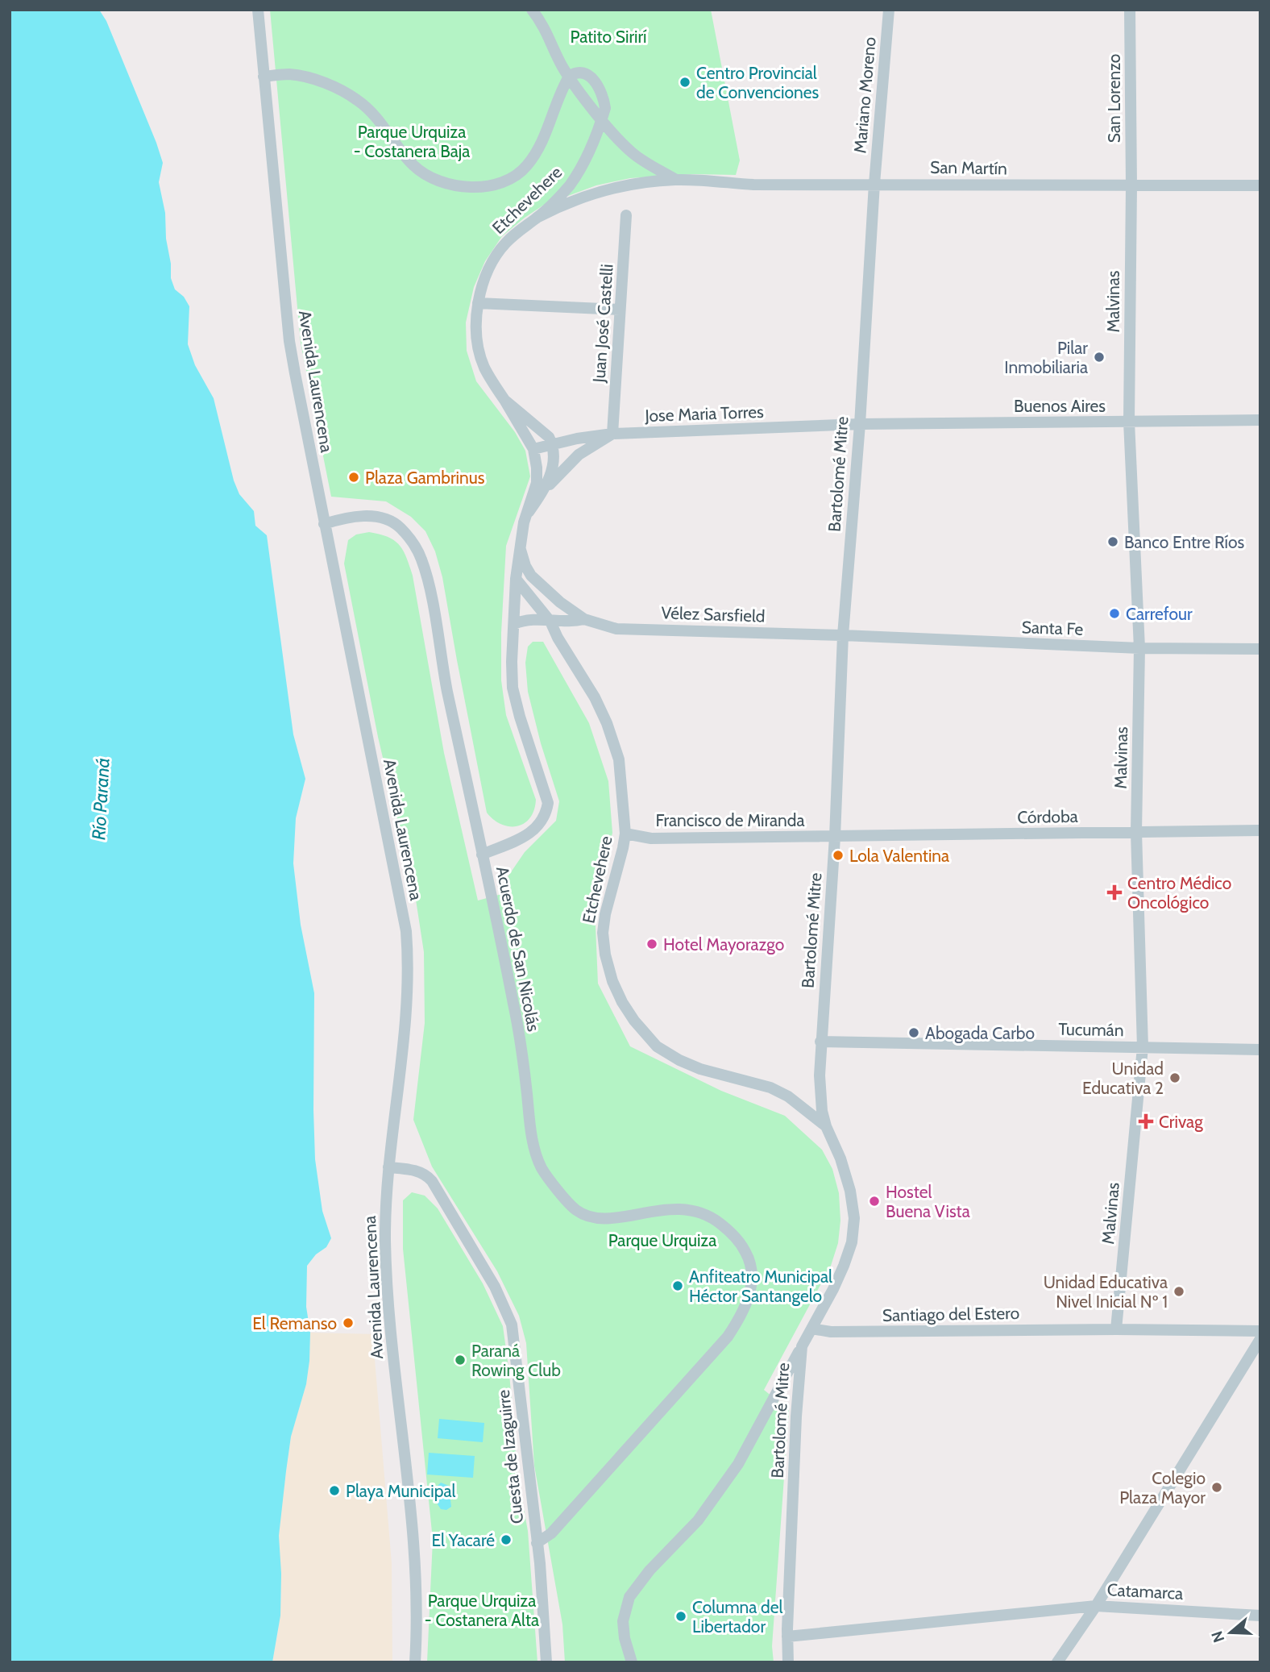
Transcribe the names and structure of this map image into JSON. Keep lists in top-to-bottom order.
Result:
{
  "streets": {
    "street": [
      "Mariano Moreno",
      "San Lorenzo",
      "San Martín",
      "Etchevehere",
      "Malvinas",
      "Juan José Castelli",
      "Avenida Laurencena",
      "Buenos Aires",
      "Jose Maria Torres",
      "Bartolomé Mitre",
      "Vélez Sarsfield",
      "Santa Fe",
      "Córdoba",
      "Francisco de Miranda",
      "Acuerdo de San Nicolás",
      "Tucumán",
      "Santiago del Estero",
      "Cuesta de Izaguirre",
      "Catamarca"
    ]
  },
  "crossings": [
    ["Mariano Moreno", "San Martín"],
    ["Mariano Moreno", "Bartolomé Mitre"],
    ["San Lorenzo", "San Martín"],
    ["San Lorenzo", "Malvinas"],
    ["San Martín", "Etchevehere"],
    ["San Martín", "Malvinas"],
    ["San Martín", "Bartolomé Mitre"],
    ["Etchevehere", "Jose Maria Torres"],
    ["Etchevehere", "Bartolomé Mitre"],
    ["Etchevehere", "Vélez Sarsfield"],
    ["Etchevehere", "Francisco de Miranda"],
    ["Malvinas", "Buenos Aires"],
    ["Malvinas", "Santa Fe"],
    ["Malvinas", "Córdoba"],
    ["Malvinas", "Tucumán"],
    ["Malvinas", "Santiago del Estero"],
    ["Juan José Castelli", "Jose Maria Torres"],
    ["Avenida Laurencena", "Acuerdo de San Nicolás"],
    ["Avenida Laurencena", "Cuesta de Izaguirre"],
    ["Buenos Aires", "Jose Maria Torres"],
    ["Buenos Aires", "Bartolomé Mitre"],
    ["Jose Maria Torres", "Bartolomé Mitre"],
    ["Bartolomé Mitre", "Vélez Sarsfield"],
    ["Bartolomé Mitre", "Santa Fe"],
    ["Bartolomé Mitre", "Córdoba"],
    ["Bartolomé Mitre", "Francisco de Miranda"],
    ["Bartolomé Mitre", "Tucumán"],
    ["Bartolomé Mitre", "Santiago del Estero"],
    ["Bartolomé Mitre", "Catamarca"],
    ["Vélez Sarsfield", "Santa Fe"],
    ["Córdoba", "Francisco de Miranda"],
    ["Acuerdo de San Nicolás", "Cuesta de Izaguirre"]
  ],
  "water": ["Río Paraná"],
  "parks": [
    "Patito Sirirí",
    "Parque Urquiza - Costanera Baja",
    "Parque Urquiza",
    "Parque Urquiza - Costanera Alta"
  ],
  "places": {
    "other": [
      "Centro Provincial de Convenciones",
      "Pilar Inmobiliaria",
      "Plaza Gambrinus",
      "Banco Entre Ríos",
      "Carrefour",
      "Lola Valentina",
      "Hotel Mayorazgo",
      "Abogada Carbo",
      "Unidad Educativa 2",
      "Hostel Buena Vista",
      "Anfiteatro Municipal Héctor Santangelo",
      "Unidad Educativa Nivel Inicial Nº 1",
      "El Remanso",
      "Paraná Rowing Club",
      "Colegio Plaza Mayor",
      "Playa Municipal",
      "El Yacaré",
      "Columna del Libertador"
    ],
    "health": ["Centro Médico Oncológico", "Crivag"]
  },
  "north": "left"
}
